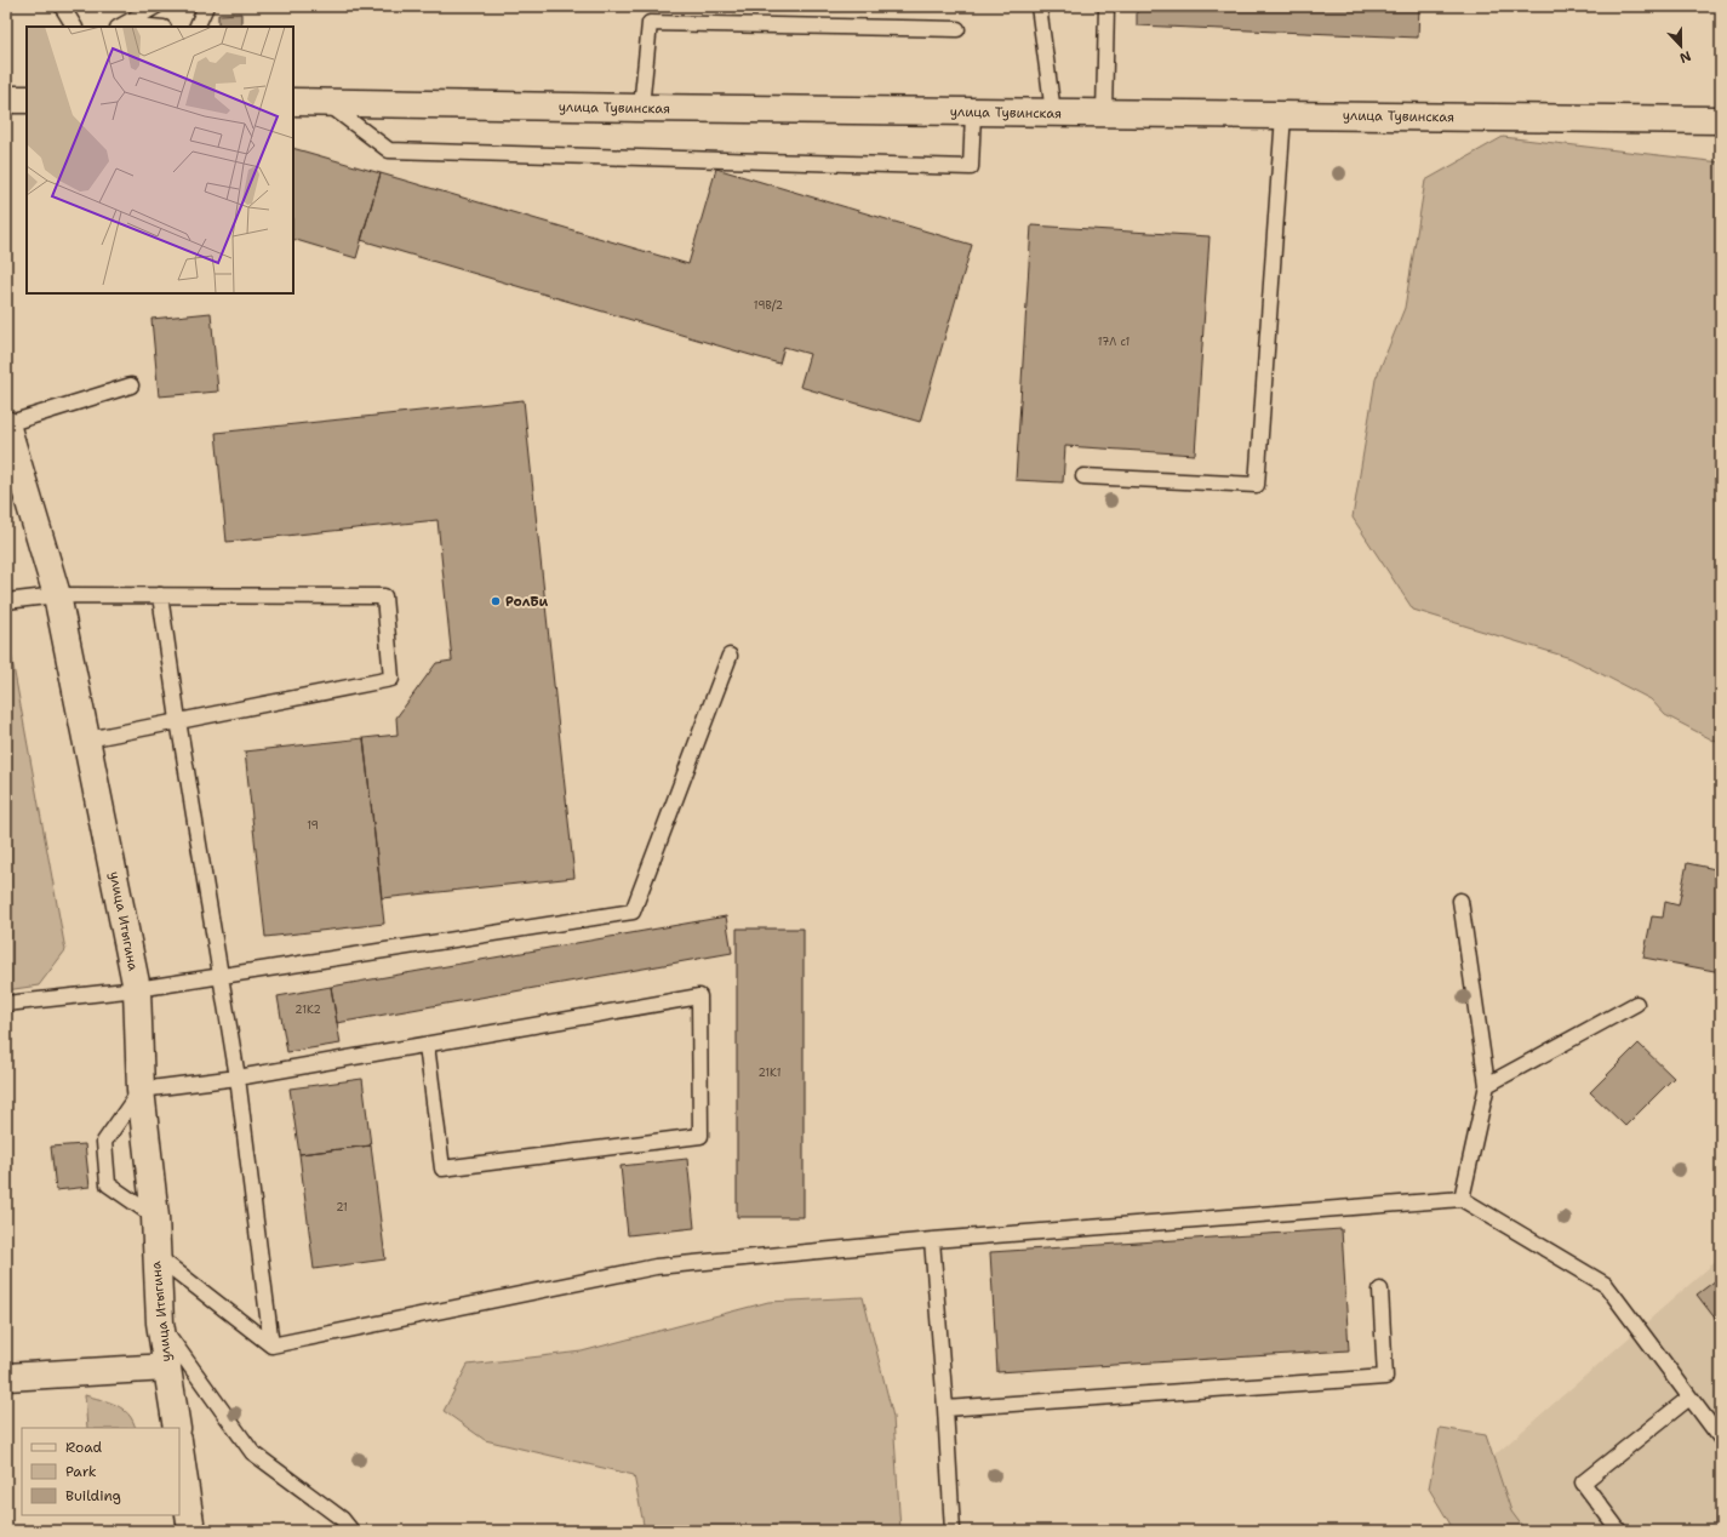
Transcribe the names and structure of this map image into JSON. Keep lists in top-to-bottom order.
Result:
{
  "streets": {
    "street": ["улица Тувинская", "улица Итыгина"]
  },
  "places": ["РолБи"],
  "house_numbers": [
    "19В/2",
    "17Л с1",
    "19",
    "21К2",
    "21К1",
    "21"
  ],
  "legend": ["Road", "Park", "Building"],
  "north": "bottom"
}
